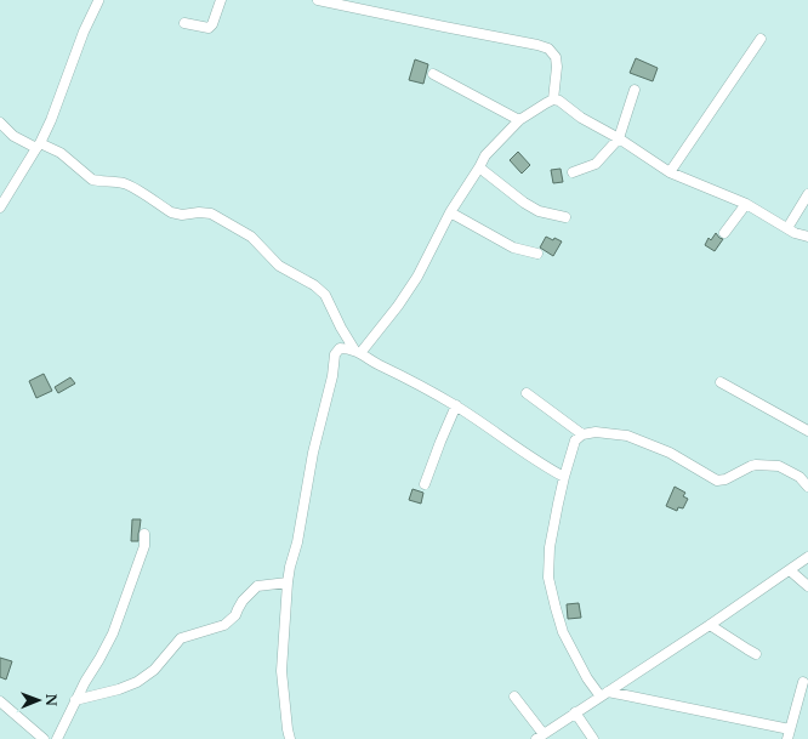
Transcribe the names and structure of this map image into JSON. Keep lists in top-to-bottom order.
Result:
{
  "north": "right"
}
